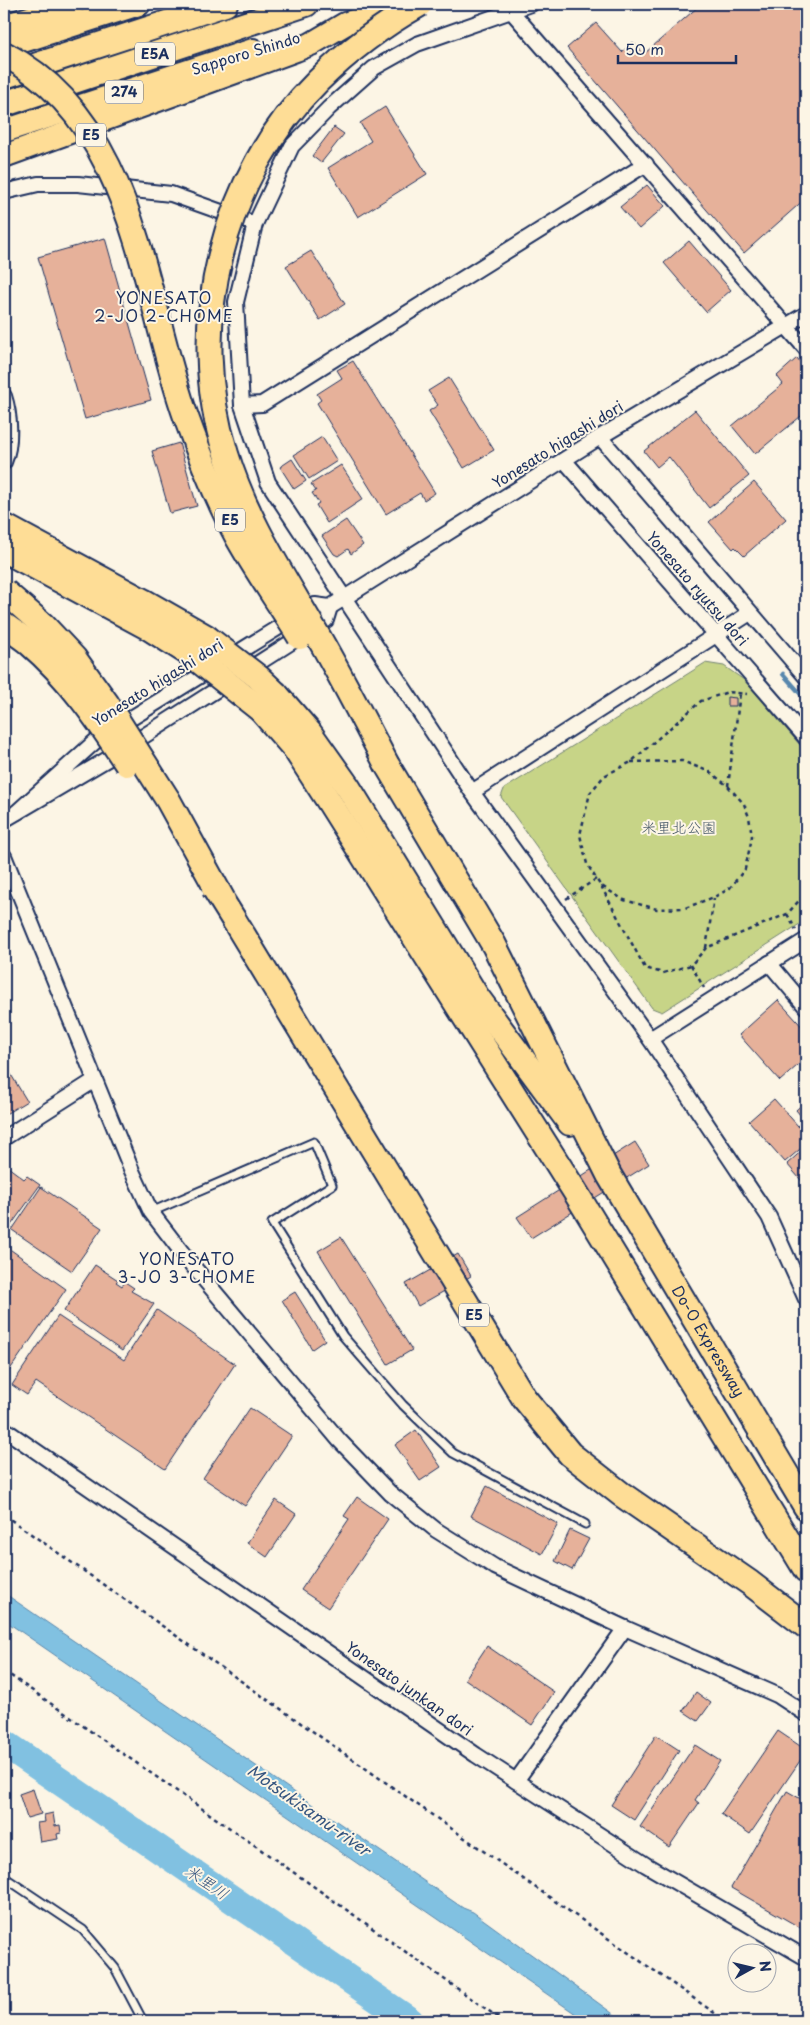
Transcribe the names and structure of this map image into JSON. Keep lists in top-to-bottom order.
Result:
{
  "streets": {
    "highway": [
      "E5A",
      "Sapporo Shindo",
      "274",
      "E5",
      "Do-O Expressway"
    ],
    "street": ["Yonesato higashi dori", "Yonesato ryutsu dori", "Yonesato junkan dori"]
  },
  "crossings": [
    ["E5", "Do-O Expressway"],
    ["Yonesato higashi dori", "Yonesato ryutsu dori"]
  ],
  "districts": ["YONESATO 2-JO 2-CHOME", "YONESATO 3-JO 3-CHOME"],
  "water": ["Motsukisamu-river", "米里川"],
  "parks": ["米里北公園"],
  "scale_bar": "50 m",
  "north": "right"
}
